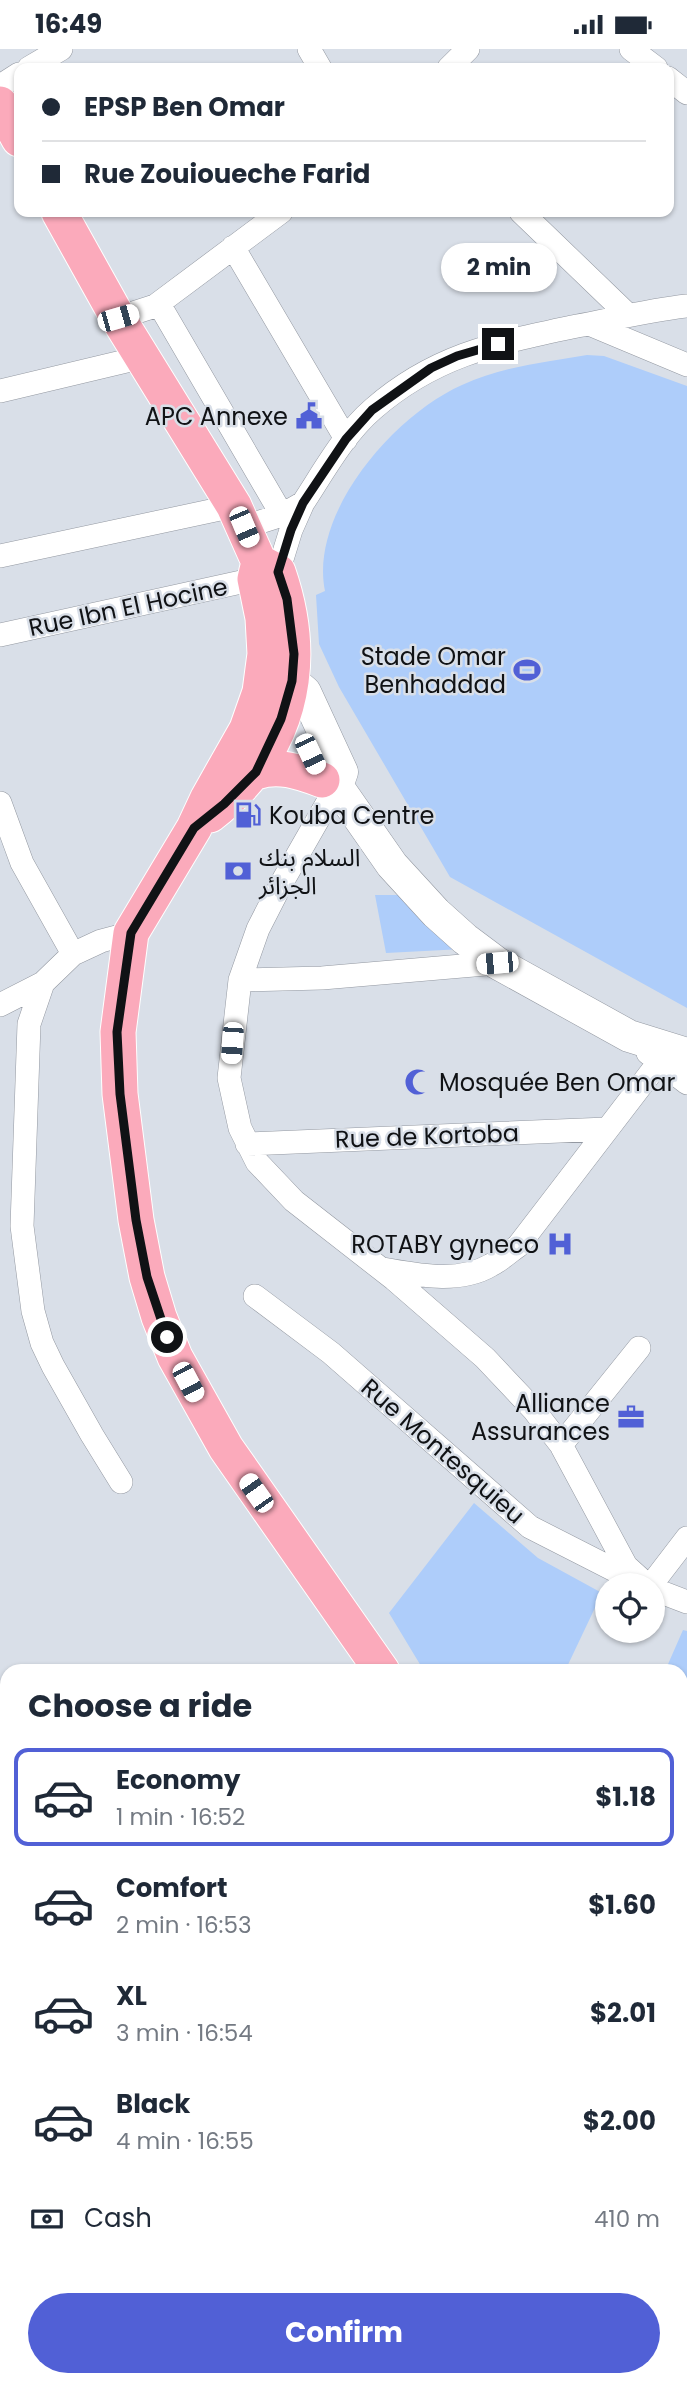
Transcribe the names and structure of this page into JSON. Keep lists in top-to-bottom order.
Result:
{
  "streets": {
    "street": ["Rue Ibn El Hocine", "Rue de Kortoba", "Rue Montesquieu"]
  },
  "places": {
    "public building": ["APC Annexe"],
    "sports": ["Stade Omar Benhaddad"],
    "fuel station": ["Kouba Centre"],
    "bank": ["السلام بنك الجزائر"],
    "mosque": ["Mosquée Ben Omar"],
    "hospital": ["ROTABY gyneco"],
    "office": ["Alliance Assurances"]
  },
  "page": {
    "status": "16:49",
    "banner": ["EPSP Ben Omar", "Rue Zouioueche Farid"],
    "bubble": "2 min",
    "heading": "Choose a ride",
    "list": [
      {
        "name": "Economy",
        "note": "1 min · 16:52",
        "value": "$1.18"
      },
      {
        "name": "Comfort",
        "note": "2 min · 16:53",
        "value": "$1.60"
      },
      {
        "name": "XL",
        "note": "3 min · 16:54",
        "value": "$2.01"
      },
      {
        "name": "Black",
        "note": "4 min · 16:55",
        "value": "$2.00"
      }
    ],
    "pay": ["Cash", "410 m"],
    "buttons": "Confirm"
  }
}
